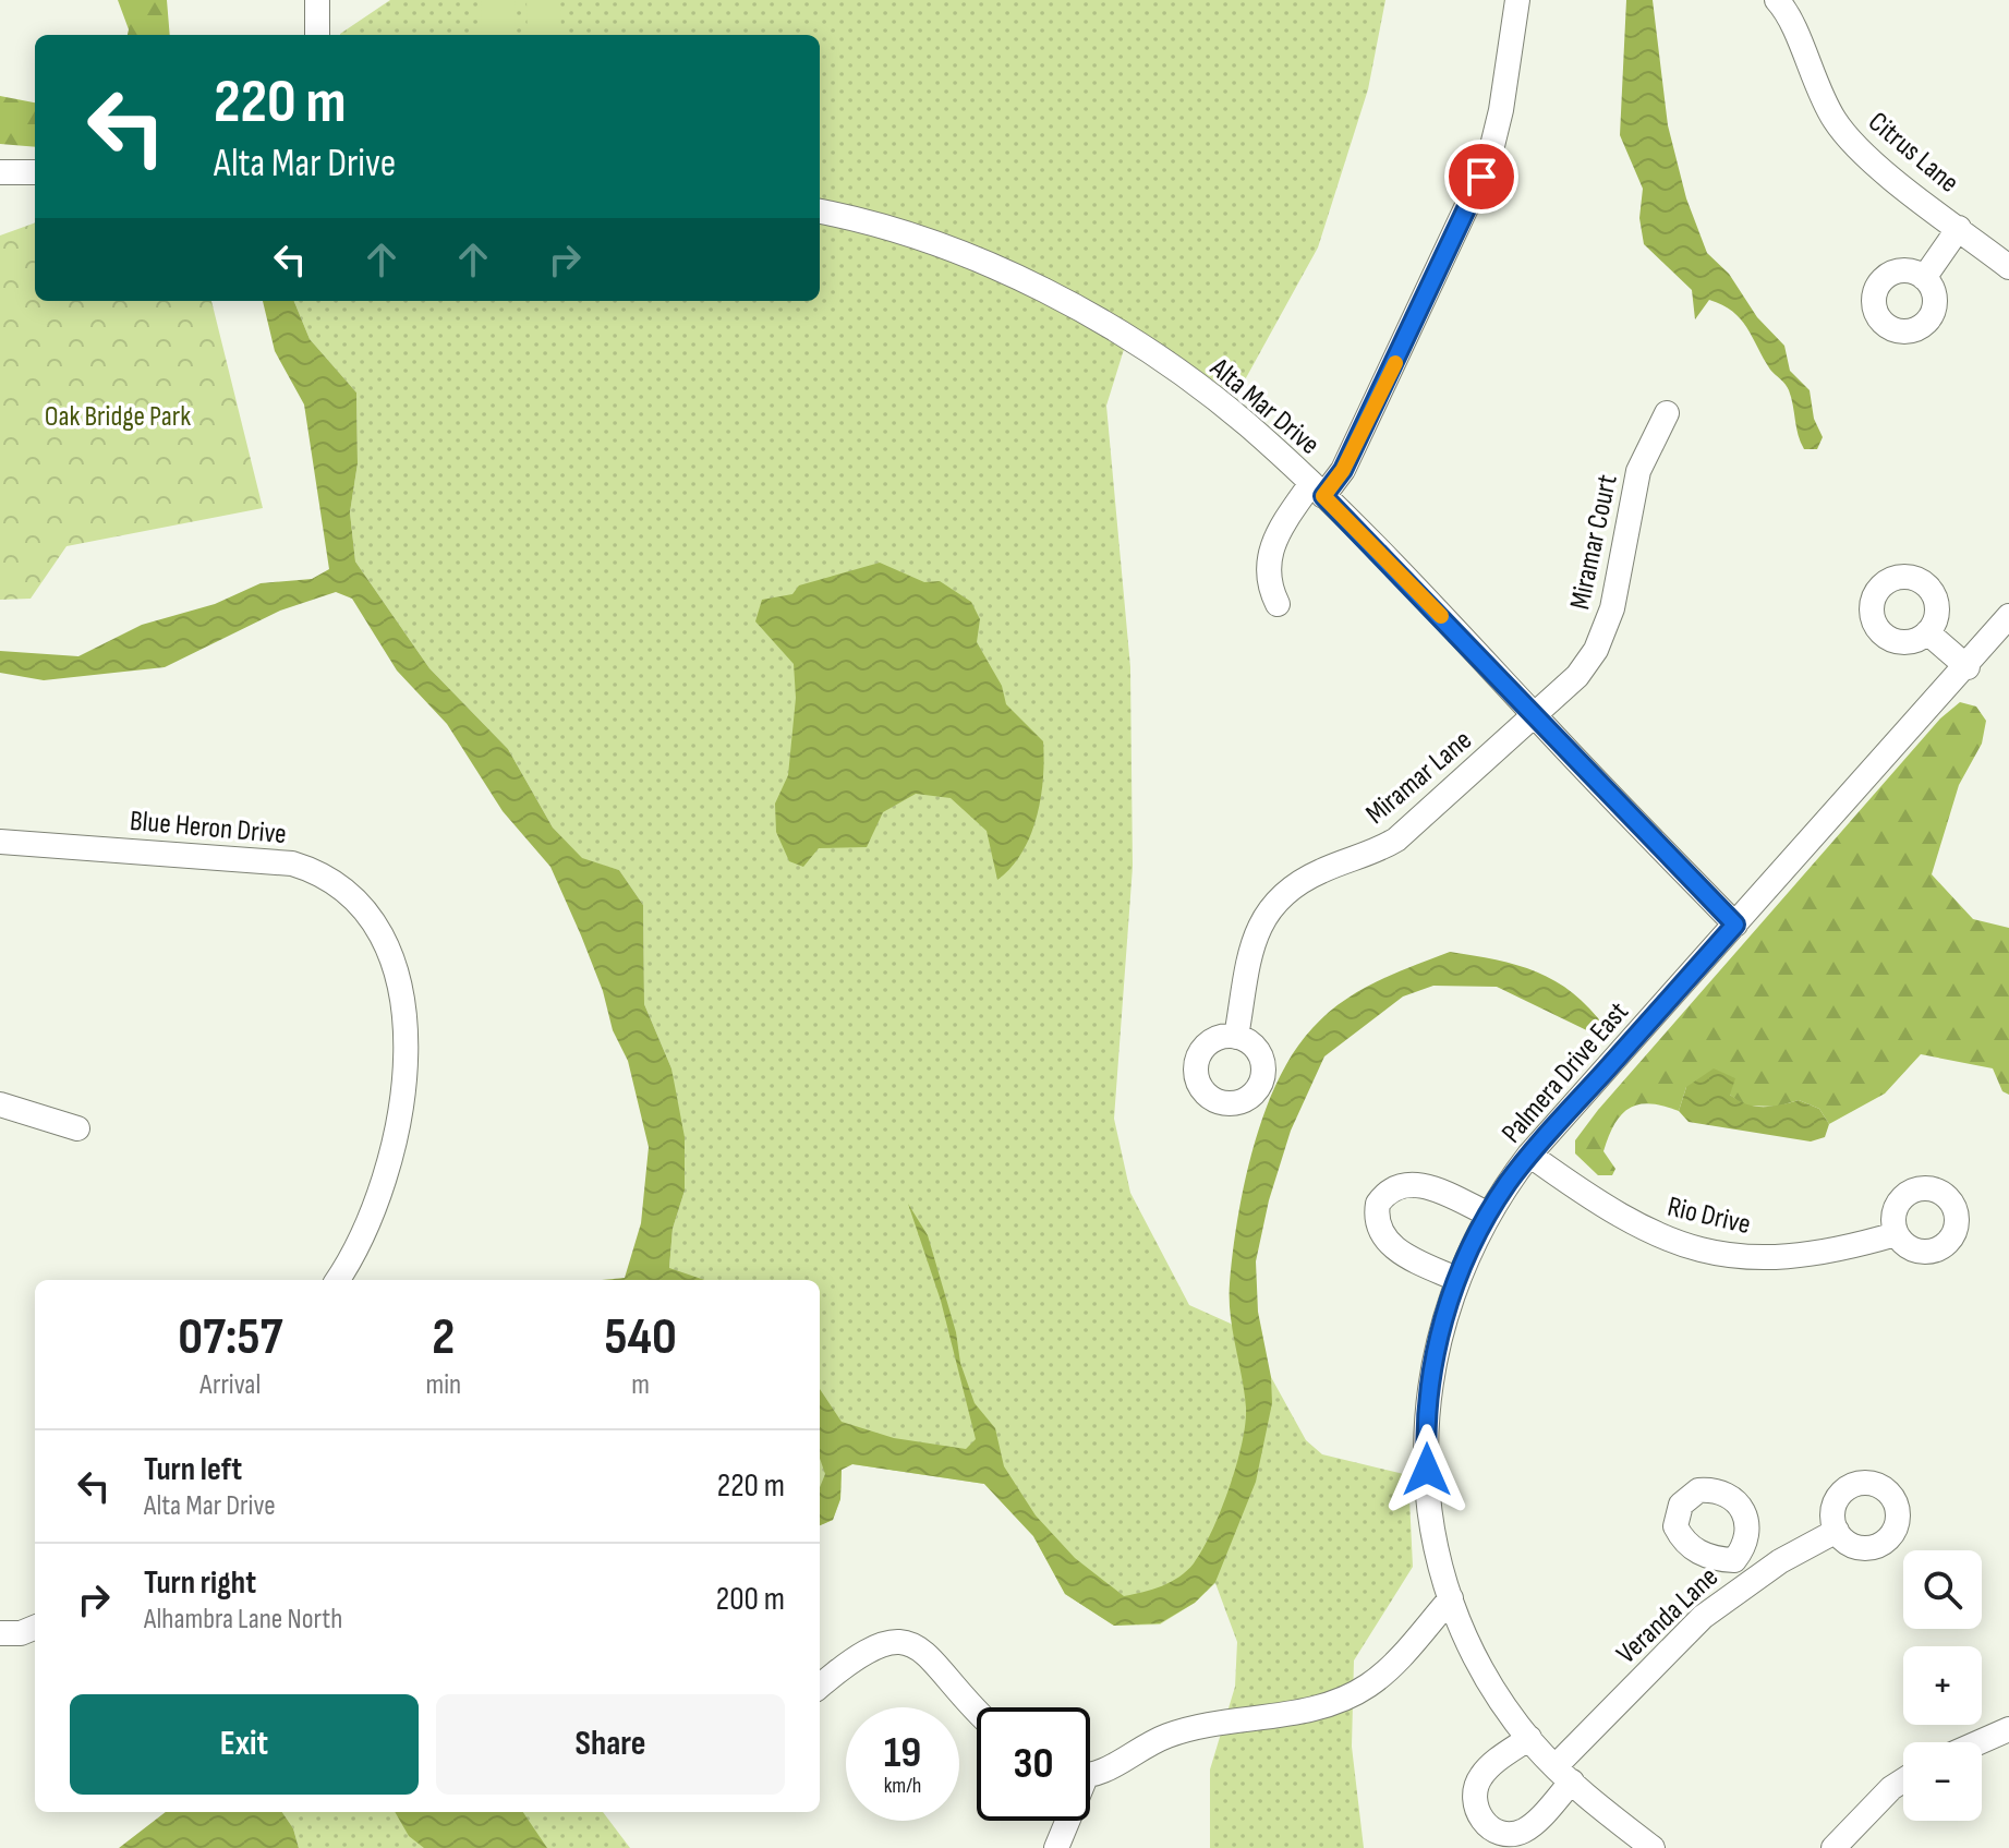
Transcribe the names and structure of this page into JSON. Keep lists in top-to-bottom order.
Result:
{
  "streets": {
    "street": [
      "Citrus Lane",
      "Alta Mar Drive",
      "Miramar Court",
      "Miramar Lane",
      "Blue Heron Drive",
      "Palmera Drive East",
      "Rio Drive",
      "Veranda Lane"
    ]
  },
  "crossings": [
    ["Alta Mar Drive", "Miramar Court"],
    ["Alta Mar Drive", "Miramar Lane"],
    ["Alta Mar Drive", "Palmera Drive East"],
    ["Miramar Court", "Miramar Lane"],
    ["Palmera Drive East", "Rio Drive"],
    ["Palmera Drive East", "Veranda Lane"]
  ],
  "parks": ["Oak Bridge Park"],
  "page": {
    "turn": ["220 m", "Alta Mar Drive"],
    "eta": [
      "07:57",
      "Arrival",
      "2",
      "min",
      "540",
      "m"
    ],
    "list": [
      {
        "name": "Turn left",
        "note": "Alta Mar Drive",
        "value": "220 m"
      },
      {
        "name": "Turn right",
        "note": "Alhambra Lane North",
        "value": "200 m"
      }
    ],
    "map_buttons": ["+", "−"],
    "buttons": ["Exit", "Share"],
    "speed": "19 km/h",
    "limit": "30"
  }
}
